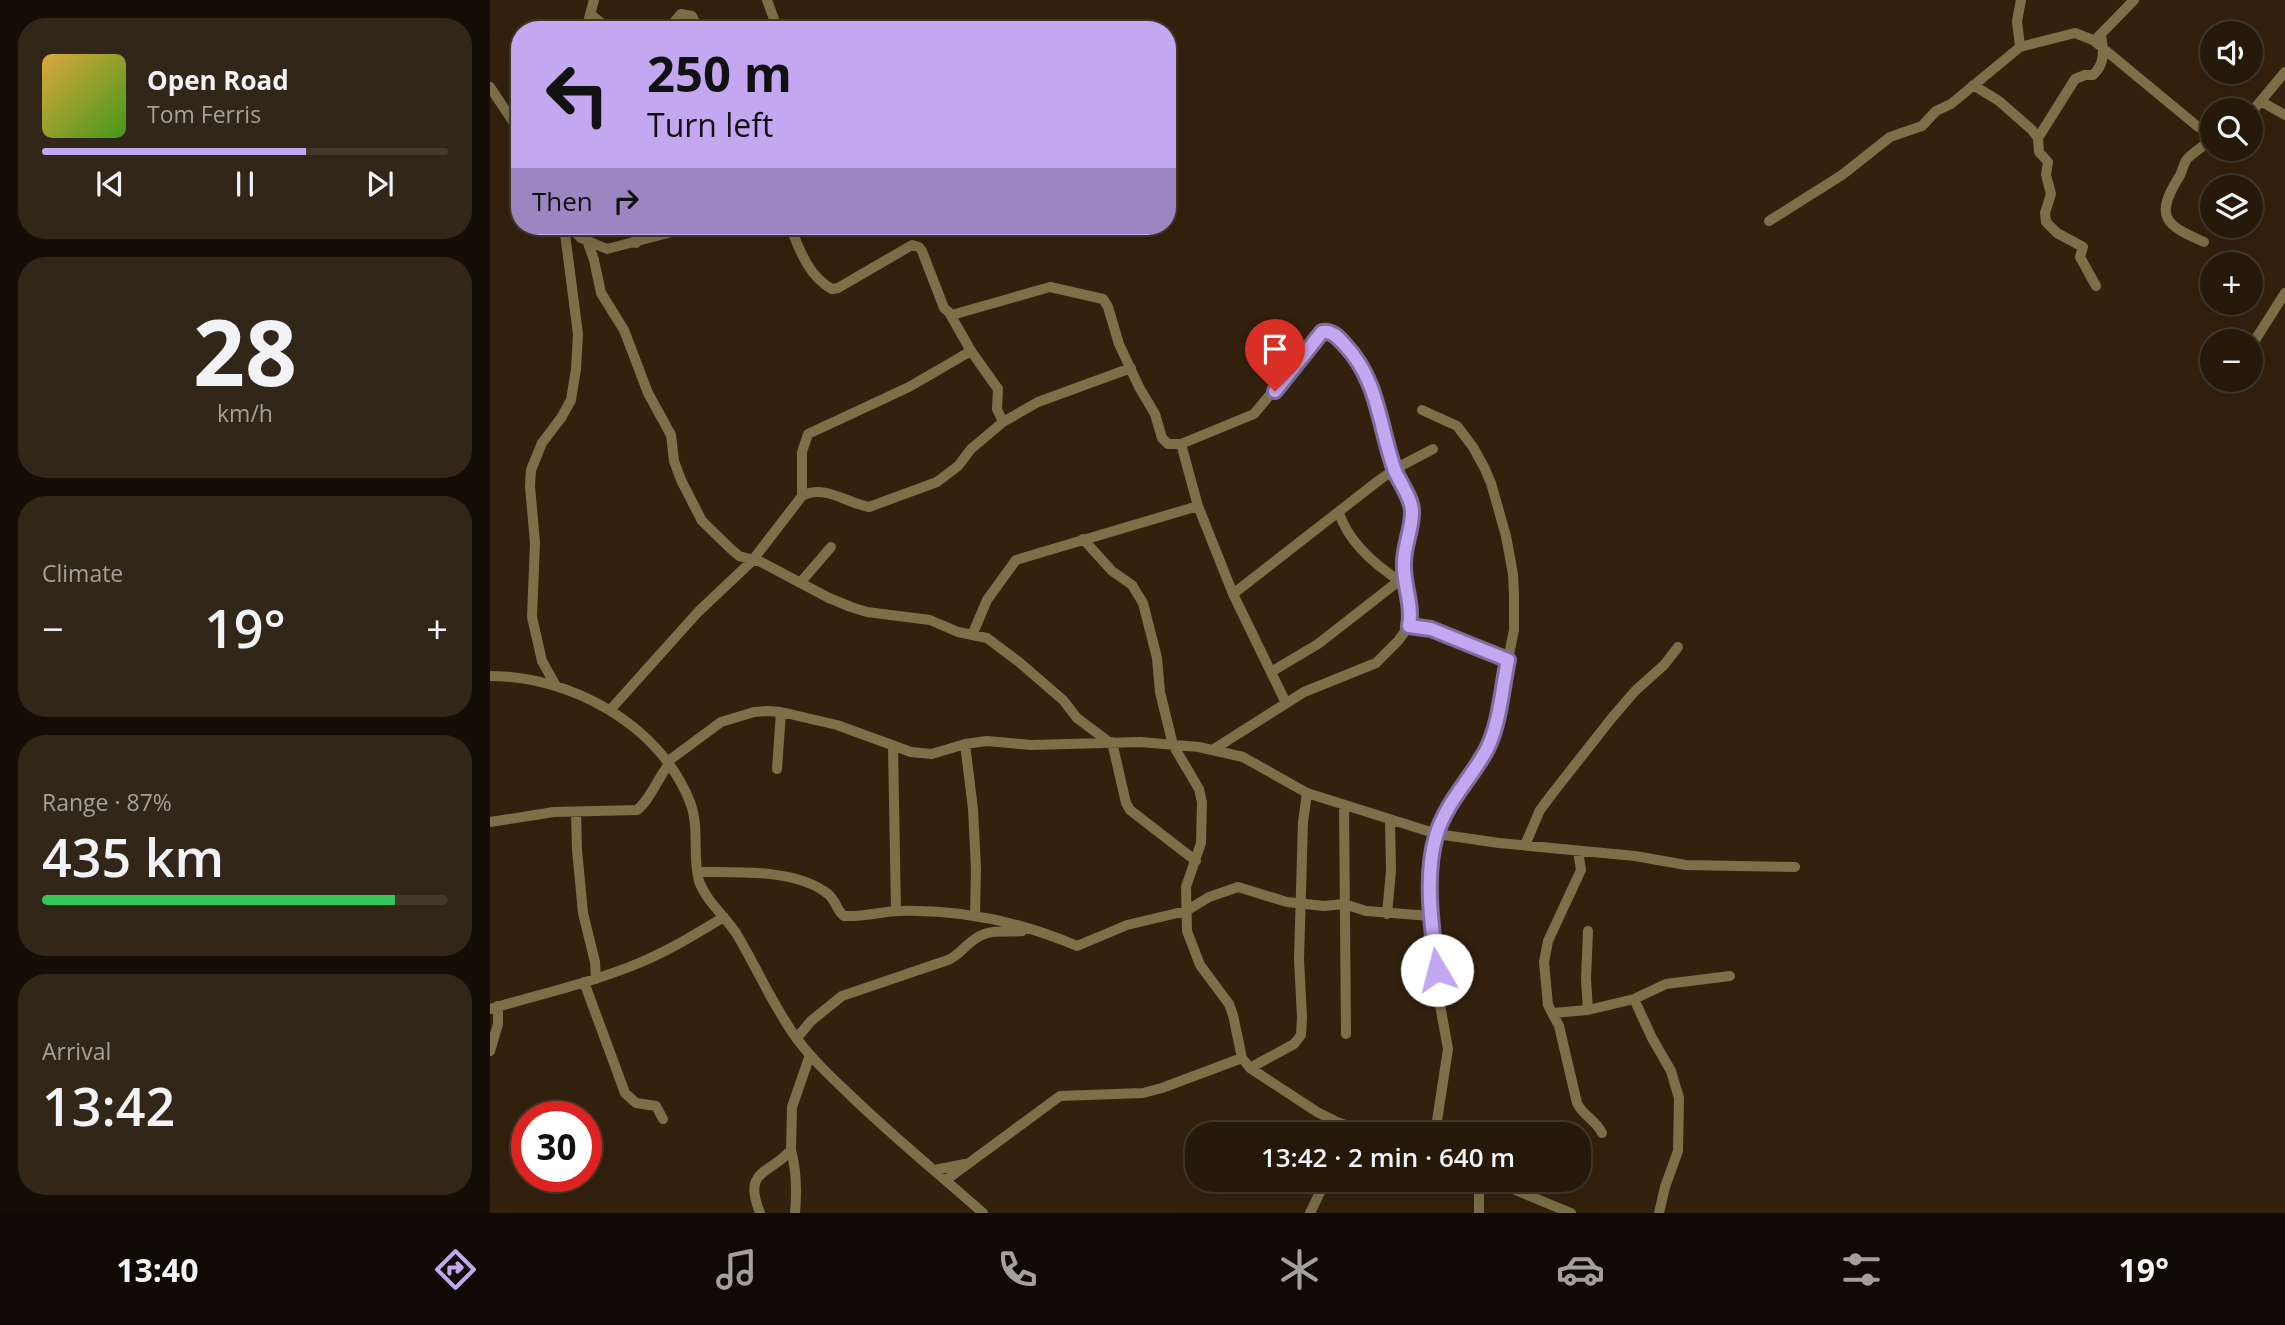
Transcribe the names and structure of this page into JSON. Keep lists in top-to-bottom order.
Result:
{
  "page": {
    "map_buttons": ["+", "−"],
    "turn": ["250 m", "Turn left"],
    "song": ["Open Road", "Tom Ferris"],
    "then": "Then",
    "tile": [
      ["28", "km/h"],
      "Climate",
      ["Range · 87%", "435 km"],
      ["Arrival", "13:42"]
    ],
    "heat": ["−", "19°", "+"],
    "limit": "30",
    "trip": "13:42 · 2 min · 640 m",
    "tabs": ["13:40", "19°"]
  }
}
